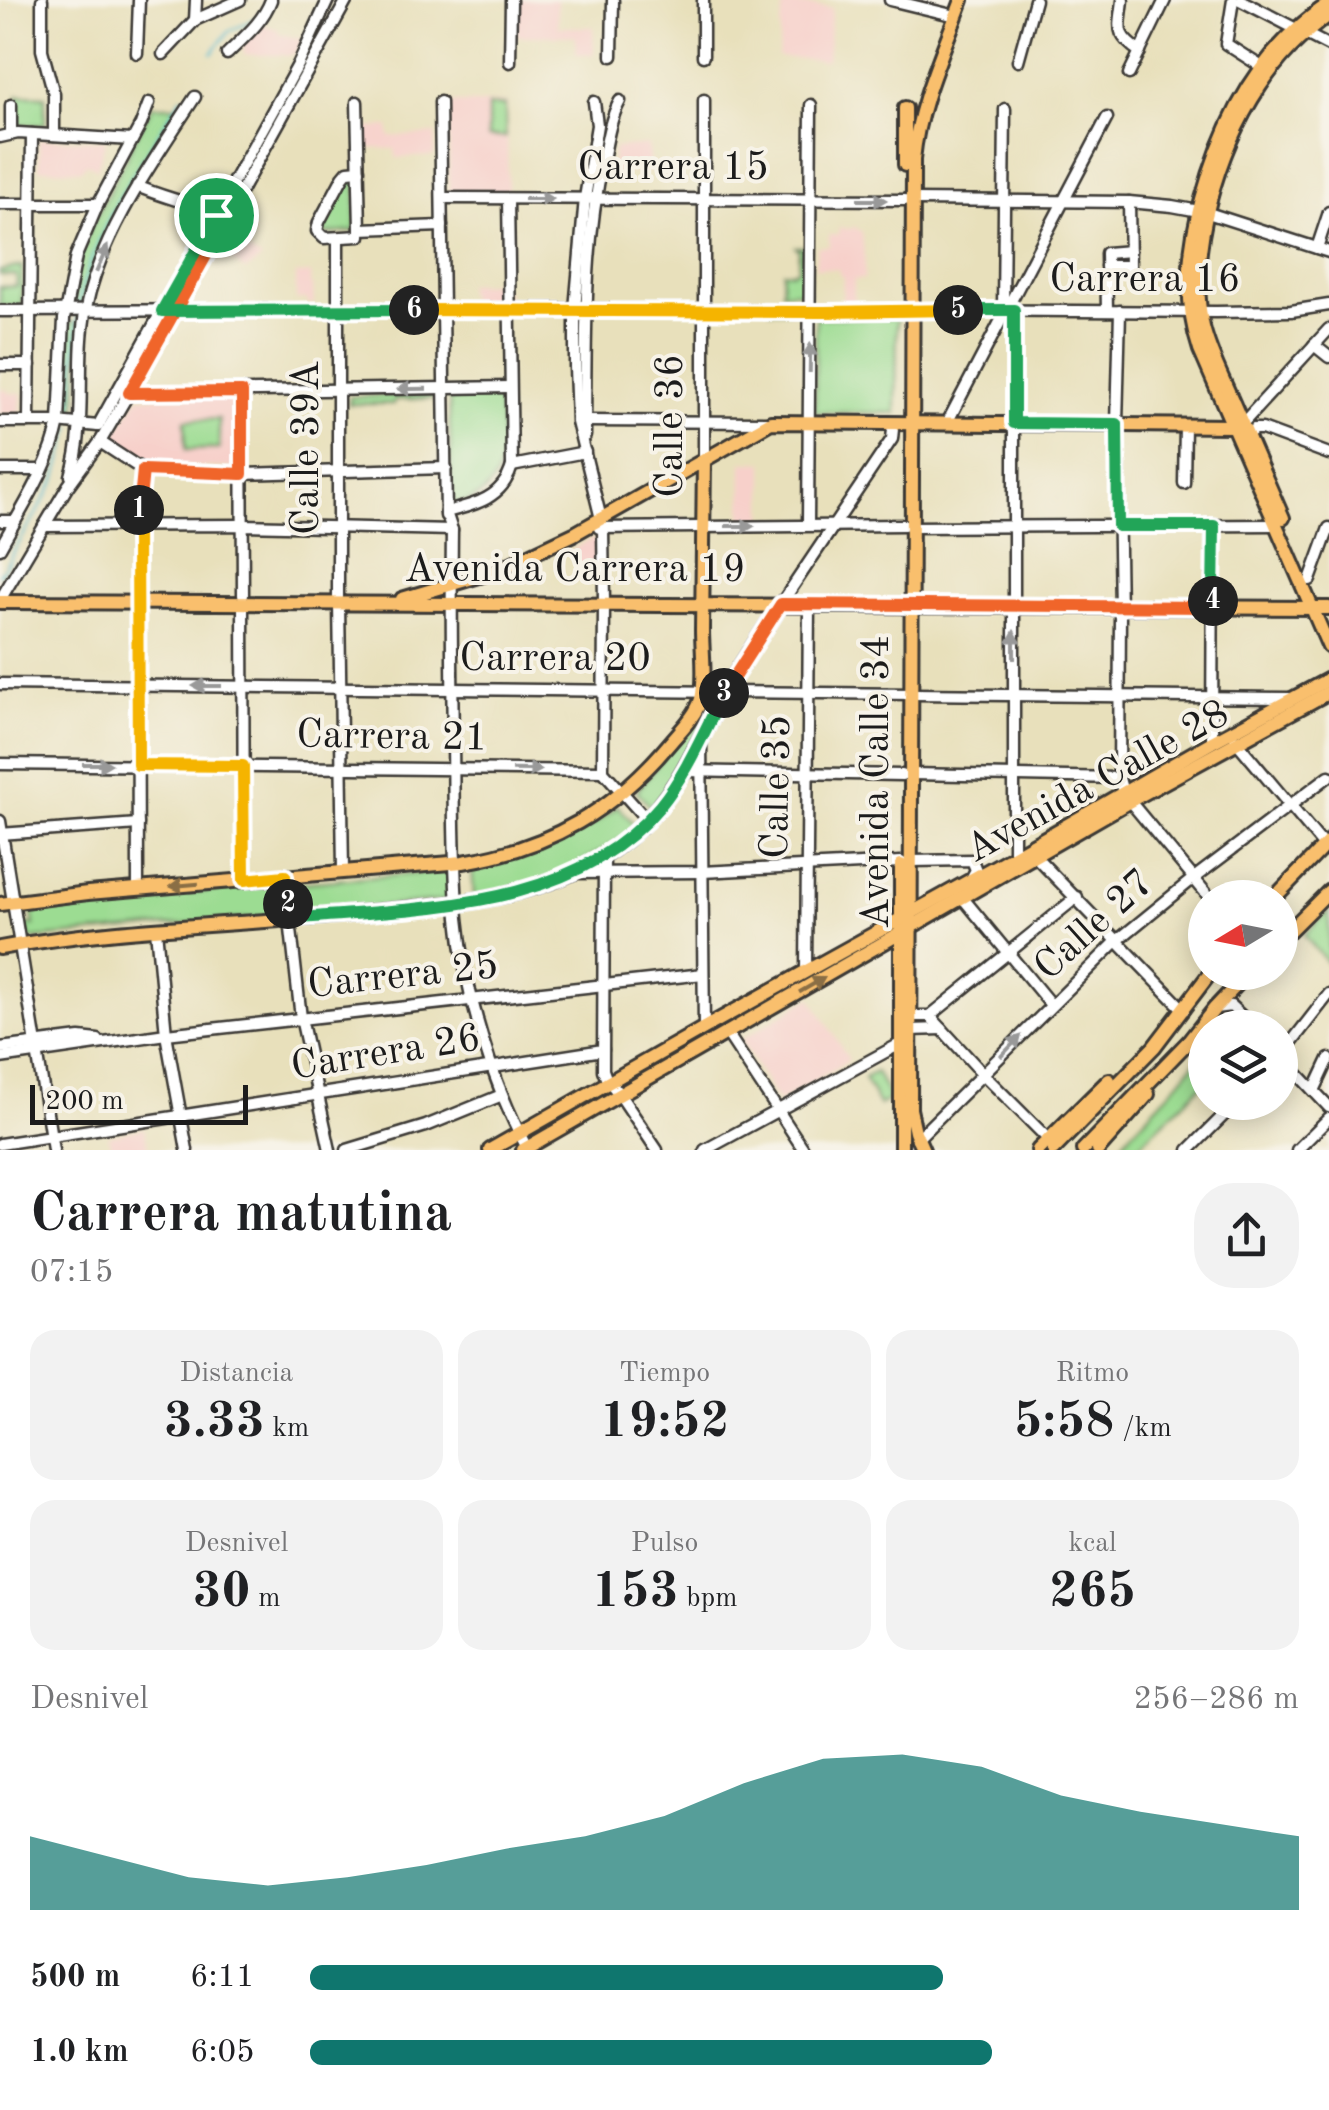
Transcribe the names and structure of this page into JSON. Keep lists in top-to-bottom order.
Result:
{
  "streets": {
    "main road": [
      "Calle 36",
      "Avenida Carrera 19",
      "Avenida Calle 34",
      "Avenida Calle 28"
    ],
    "street": [
      "Carrera 15",
      "Carrera 16",
      "Calle 39A",
      "Carrera 20",
      "Carrera 21",
      "Calle 35",
      "Calle 27",
      "Carrera 25",
      "Carrera 26"
    ]
  },
  "crossings": [
    ["Carrera 15", "Calle 36"],
    ["Carrera 15", "Avenida Calle 34"],
    ["Carrera 16", "Calle 36"],
    ["Carrera 16", "Calle 39A"],
    ["Carrera 16", "Avenida Calle 34"],
    ["Calle 36", "Avenida Carrera 19"],
    ["Calle 36", "Carrera 20"],
    ["Calle 39A", "Avenida Carrera 19"],
    ["Calle 39A", "Carrera 20"],
    ["Calle 39A", "Carrera 21"],
    ["Avenida Carrera 19", "Avenida Calle 34"],
    ["Avenida Carrera 19", "Calle 35"],
    ["Carrera 20", "Avenida Calle 34"],
    ["Carrera 20", "Avenida Calle 28"],
    ["Carrera 20", "Calle 35"],
    ["Avenida Calle 34", "Avenida Calle 28"],
    ["Avenida Calle 34", "Calle 27"]
  ],
  "scale_bar": "200 m",
  "north": "left",
  "page": {
    "pins": [
      "5",
      "6",
      "1",
      "4",
      "3",
      "2"
    ],
    "scale": "200 m",
    "heading": ["Carrera matutina", "07:15"],
    "stats": [
      ["Distancia", "3.33 km"],
      ["Tiempo", "19:52"],
      ["Ritmo", "5:58 /km"],
      ["Desnivel", "30 m"],
      ["Pulso", "153 bpm"],
      ["kcal", "265"]
    ],
    "chart": ["Desnivel", "256–286 m"],
    "list": [
      {
        "name": "500 m",
        "note": "6:11"
      },
      {
        "name": "1.0 km",
        "note": "6:05"
      }
    ]
  }
}
